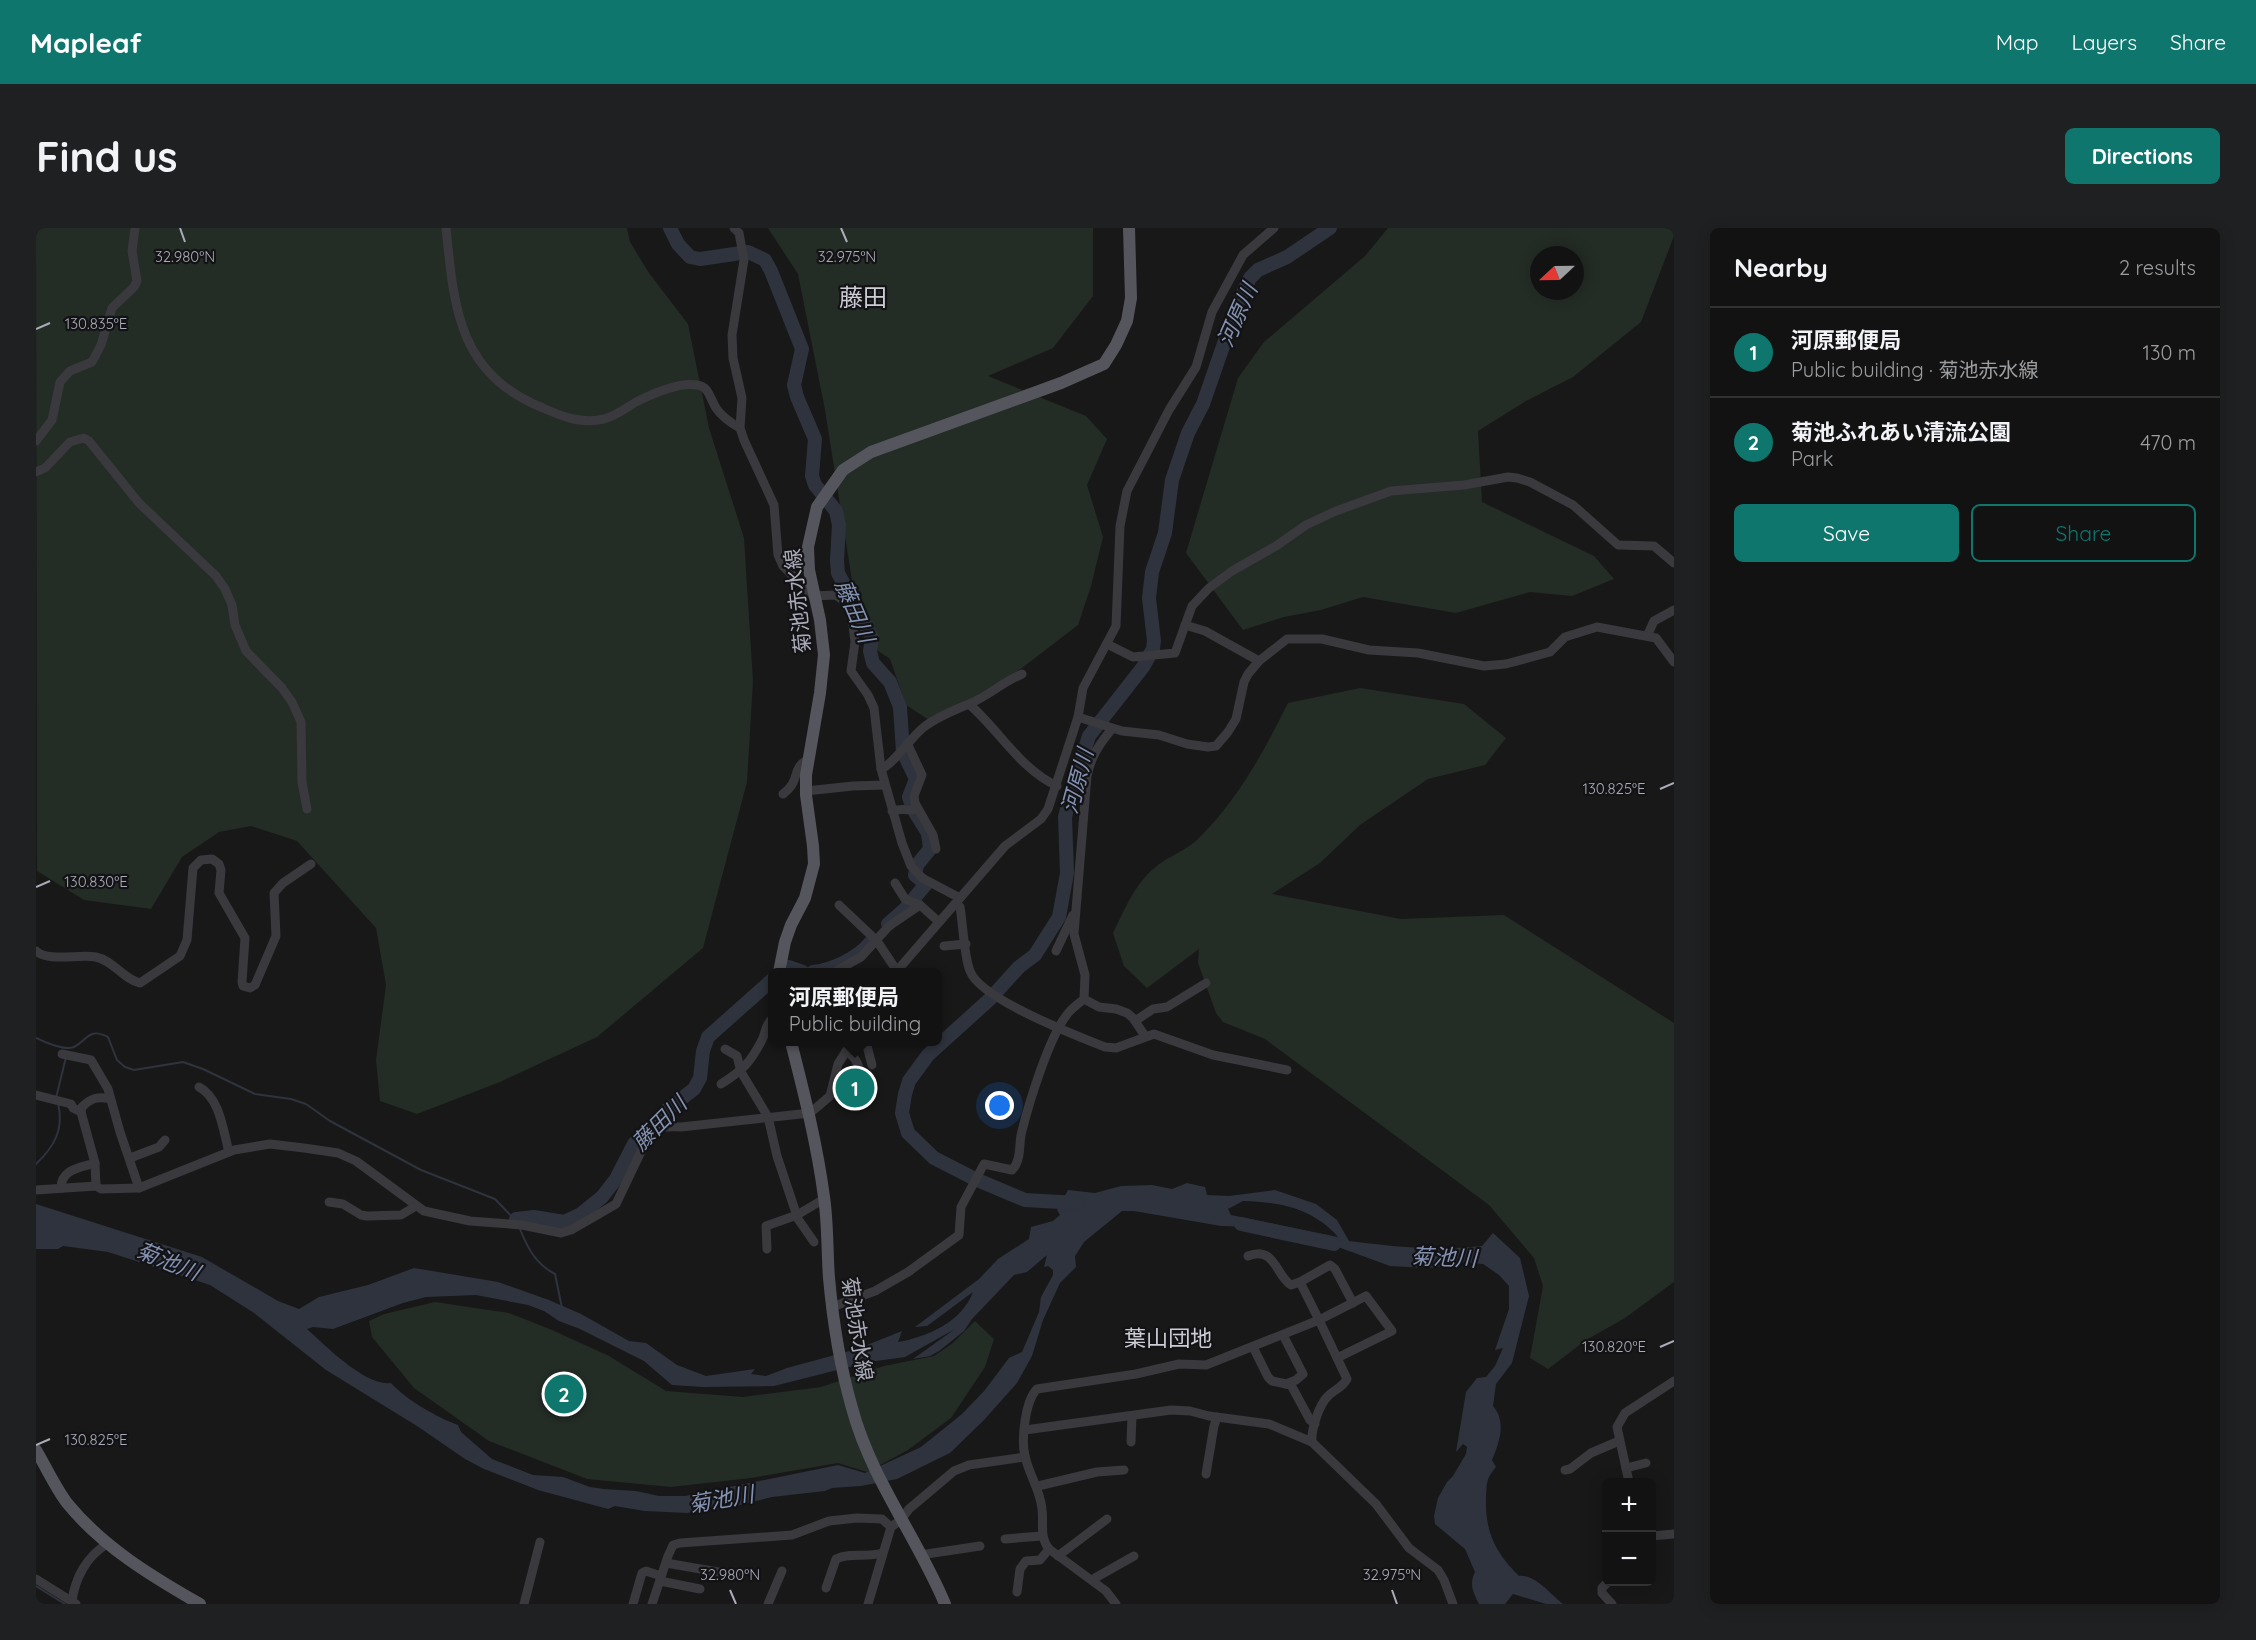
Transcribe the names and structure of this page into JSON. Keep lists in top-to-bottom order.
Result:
{
  "streets": {
    "main road": ["菊池赤水線"]
  },
  "districts": ["藤田", "葉山団地"],
  "water": ["河原川", "藤田川", "菊池川"],
  "north": "left",
  "page": {
    "header": "Mapleaf",
    "nav": ["Map", "Layers", "Share"],
    "buttons": [
      "Directions",
      ["Save", "Share"]
    ],
    "title": "Find us",
    "heading": ["Nearby", "2 results"],
    "list": [
      {
        "mark": "1",
        "name": "河原郵便局",
        "note": "Public building · 菊池赤水線",
        "value": "130 m"
      },
      {
        "mark": "2",
        "name": "菊池ふれあい清流公園",
        "note": "Park",
        "value": "470 m"
      }
    ],
    "popup": ["河原郵便局", "Public building"],
    "pins": ["1", "2"],
    "map_buttons": ["+", "−"]
  },
  "coordinates": [
    "32.980°N",
    "32.975°N",
    "130.835°E",
    "130.825°E",
    "130.830°E",
    "130.820°E"
  ]
}
